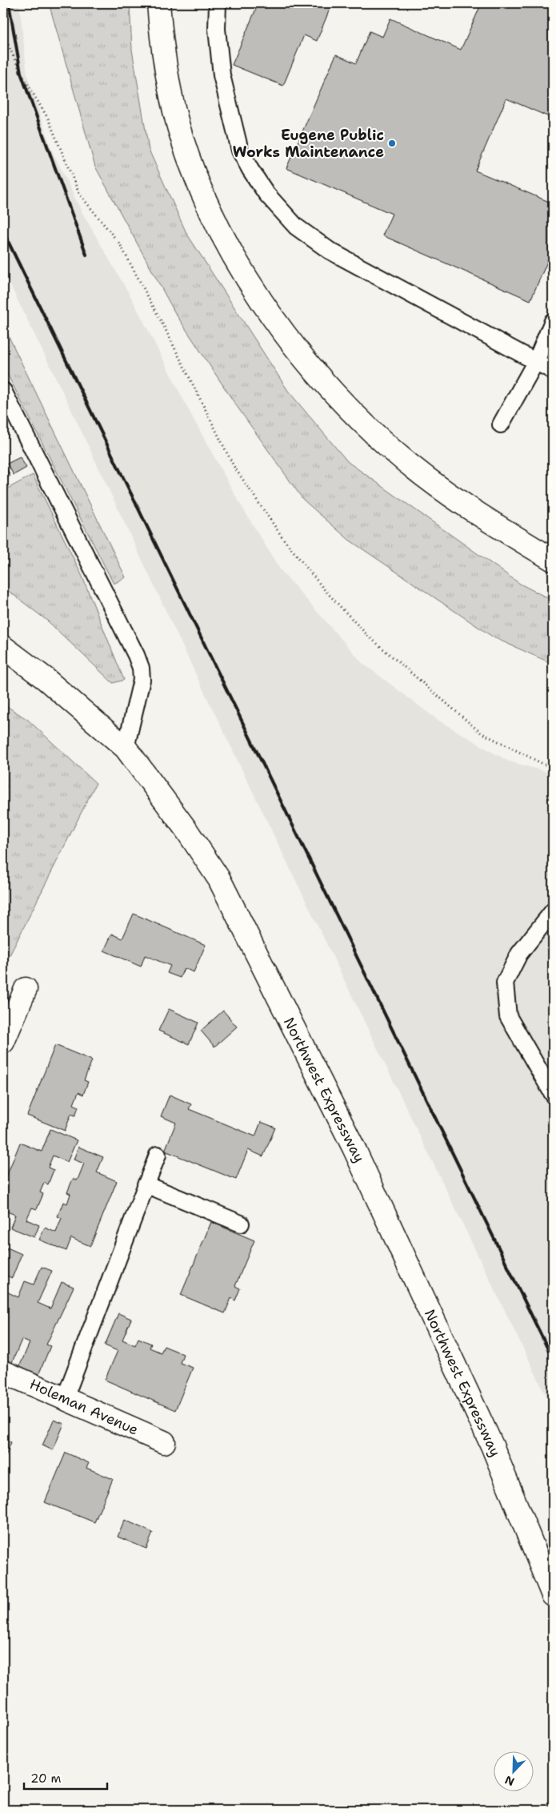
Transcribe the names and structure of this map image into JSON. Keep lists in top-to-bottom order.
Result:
{
  "streets": {
    "main road": ["Northwest Expressway", "Holeman Avenue"]
  },
  "places": ["Eugene Public Works Maintenance"],
  "scale_bar": "20 m",
  "north": "bottom left"
}
